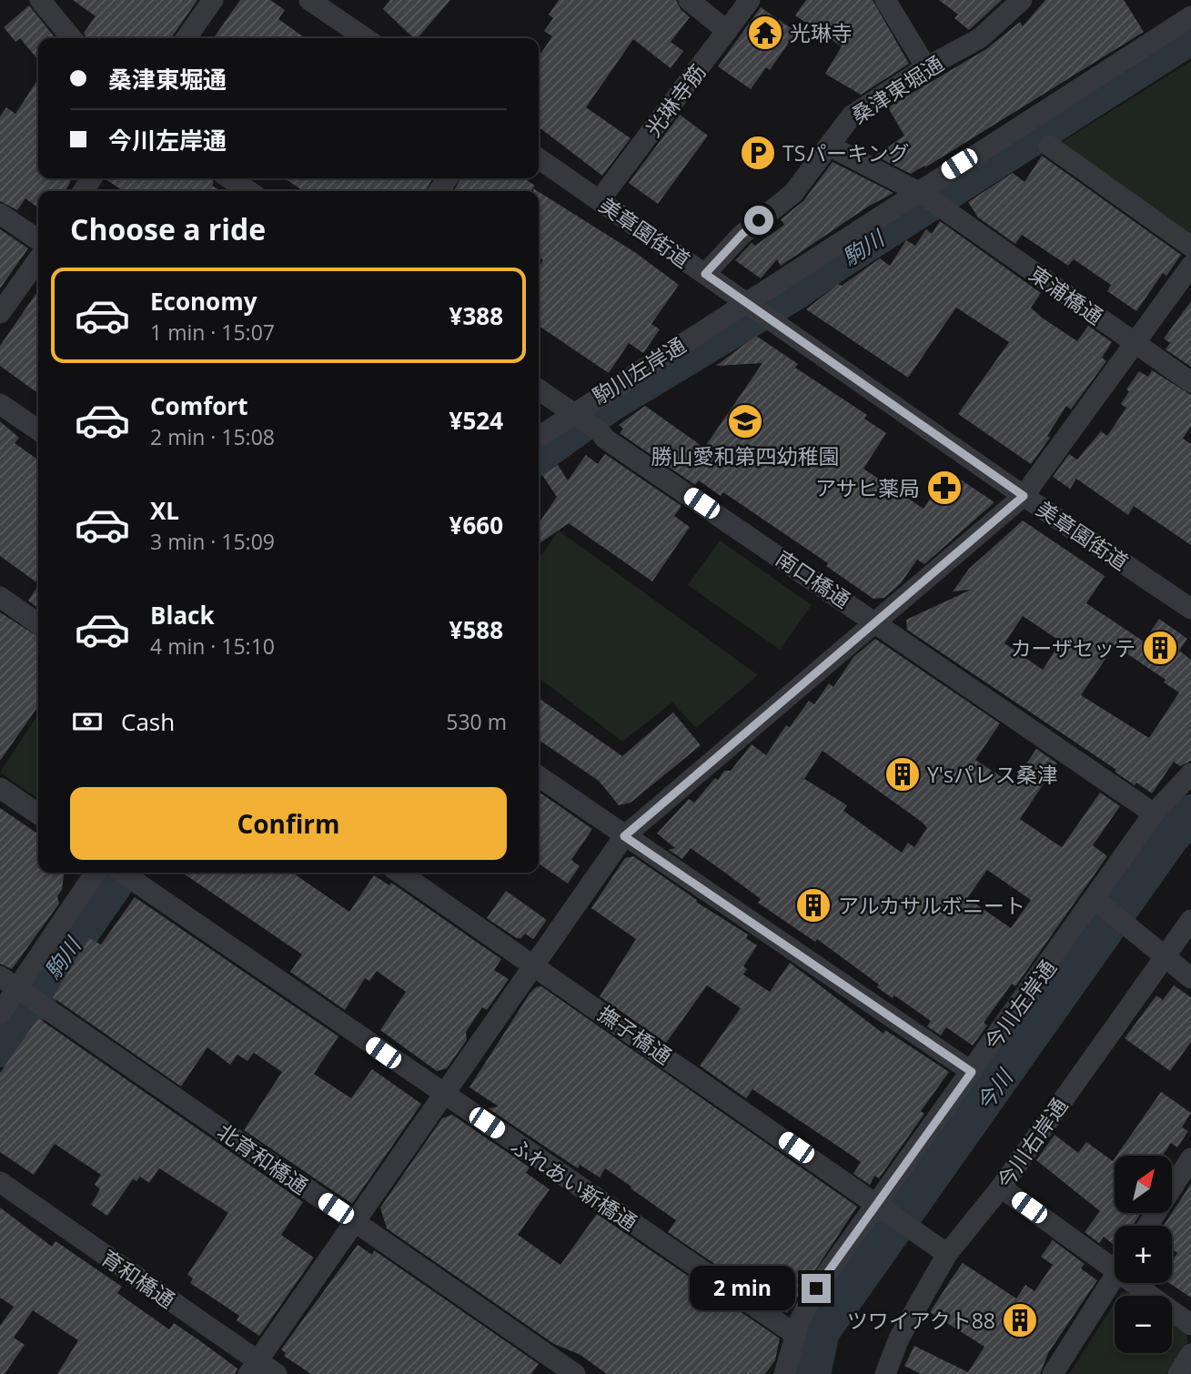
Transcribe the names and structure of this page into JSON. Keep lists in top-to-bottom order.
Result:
{
  "streets": {
    "street": [
      "桑津東堀通",
      "光琳寺筋",
      "美章園街道",
      "東浦橋通",
      "駒川左岸通",
      "南口橋通",
      "今川左岸通",
      "撫子橋通",
      "今川右岸通",
      "北育和橋通",
      "ふれあい新橋通",
      "育和橋通"
    ]
  },
  "crossings": [
    ["桑津東堀通", "美章園街道"],
    ["光琳寺筋", "美章園街道"],
    ["美章園街道", "駒川左岸通"],
    ["東浦橋通", "駒川左岸通"],
    ["駒川左岸通", "南口橋通"],
    ["南口橋通", "今川左岸通"],
    ["今川左岸通", "撫子橋通"],
    ["今川左岸通", "ふれあい新橋通"],
    ["撫子橋通", "今川右岸通"]
  ],
  "water": ["駒川", "今川"],
  "places": {
    "temple": ["光琳寺"],
    "parking": ["TSパーキング"],
    "school or university": ["勝山愛和第四幼稚園"],
    "pharmacy": ["アサヒ薬局"],
    "building": [
      "カーザセッテ",
      "Y'sパレス桑津",
      "アルカサルボニート",
      "ツワイアクト88"
    ]
  },
  "north": "top right",
  "page": {
    "banner": ["桑津東堀通", "今川左岸通"],
    "heading": "Choose a ride",
    "list": [
      {
        "name": "Economy",
        "note": "1 min · 15:07",
        "value": "¥388"
      },
      {
        "name": "Comfort",
        "note": "2 min · 15:08",
        "value": "¥524"
      },
      {
        "name": "XL",
        "note": "3 min · 15:09",
        "value": "¥660"
      },
      {
        "name": "Black",
        "note": "4 min · 15:10",
        "value": "¥588"
      }
    ],
    "pay": ["Cash", "530 m"],
    "buttons": "Confirm",
    "map_buttons": ["+", "−"],
    "bubble": "2 min"
  }
}
